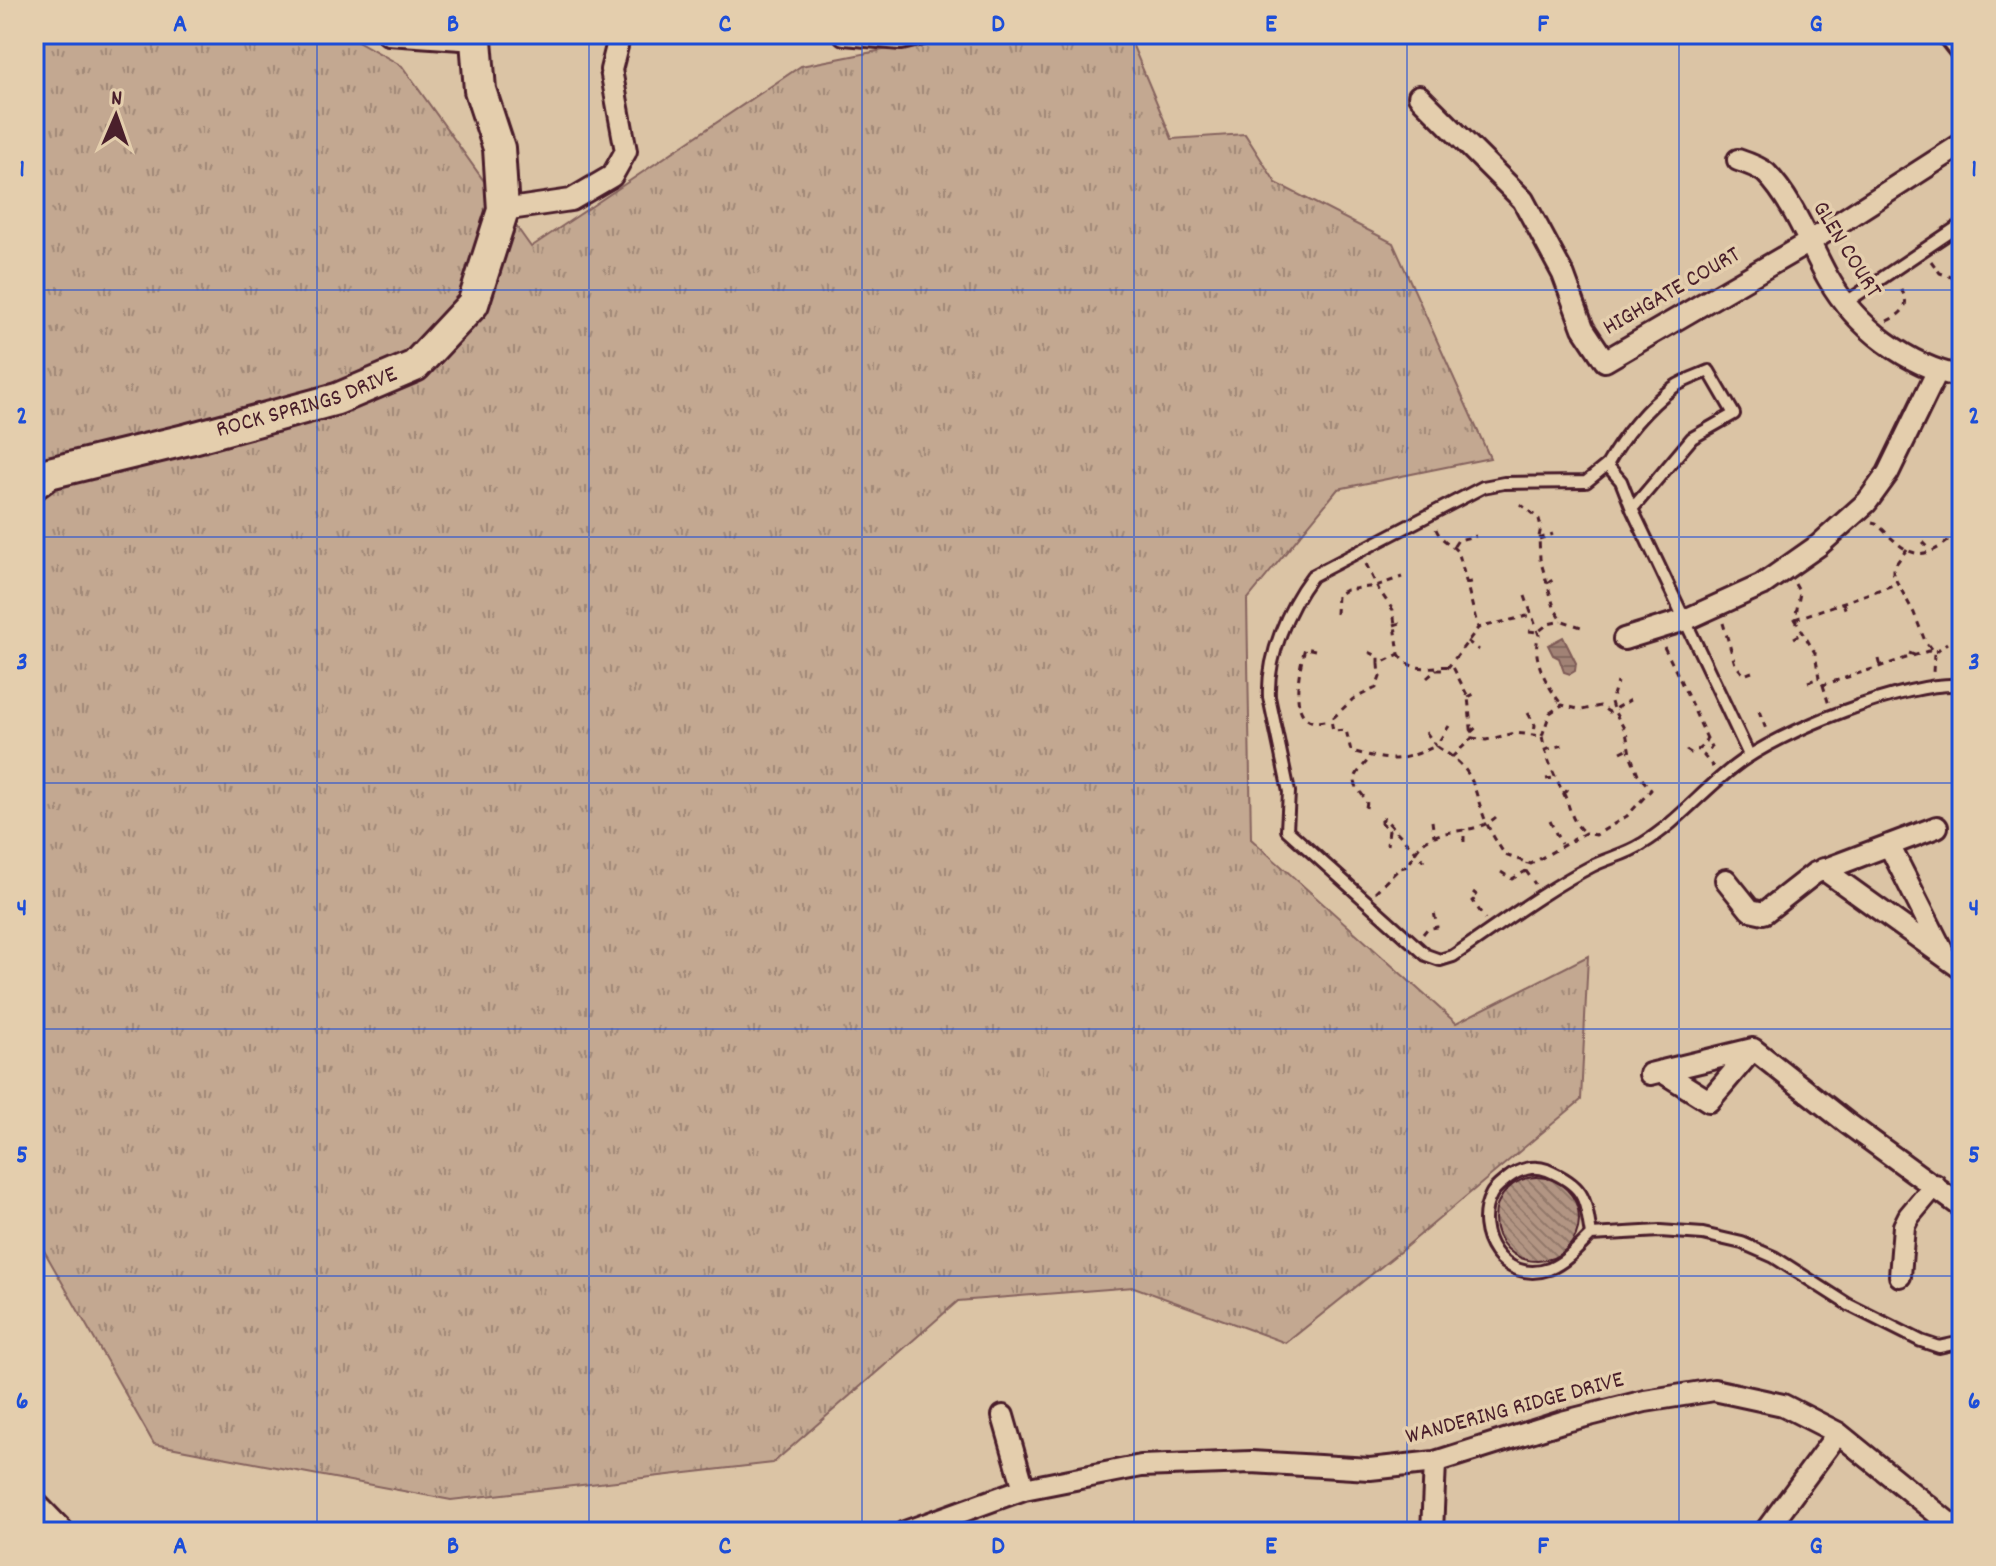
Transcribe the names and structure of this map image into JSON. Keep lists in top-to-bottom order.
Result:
{
  "streets": {
    "street": [
      "GLEN COURT",
      "HIGHGATE COURT",
      "ROCK SPRINGS DRIVE",
      "WANDERING RIDGE DRIVE"
    ]
  },
  "crossings": [
    ["GLEN COURT", "HIGHGATE COURT"]
  ],
  "north": "top",
  "grid": {
    "columns": [
      "A",
      "B",
      "C",
      "D",
      "E",
      "F",
      "G"
    ],
    "rows": [
      "1",
      "2",
      "3",
      "4",
      "5",
      "6"
    ]
  }
}
